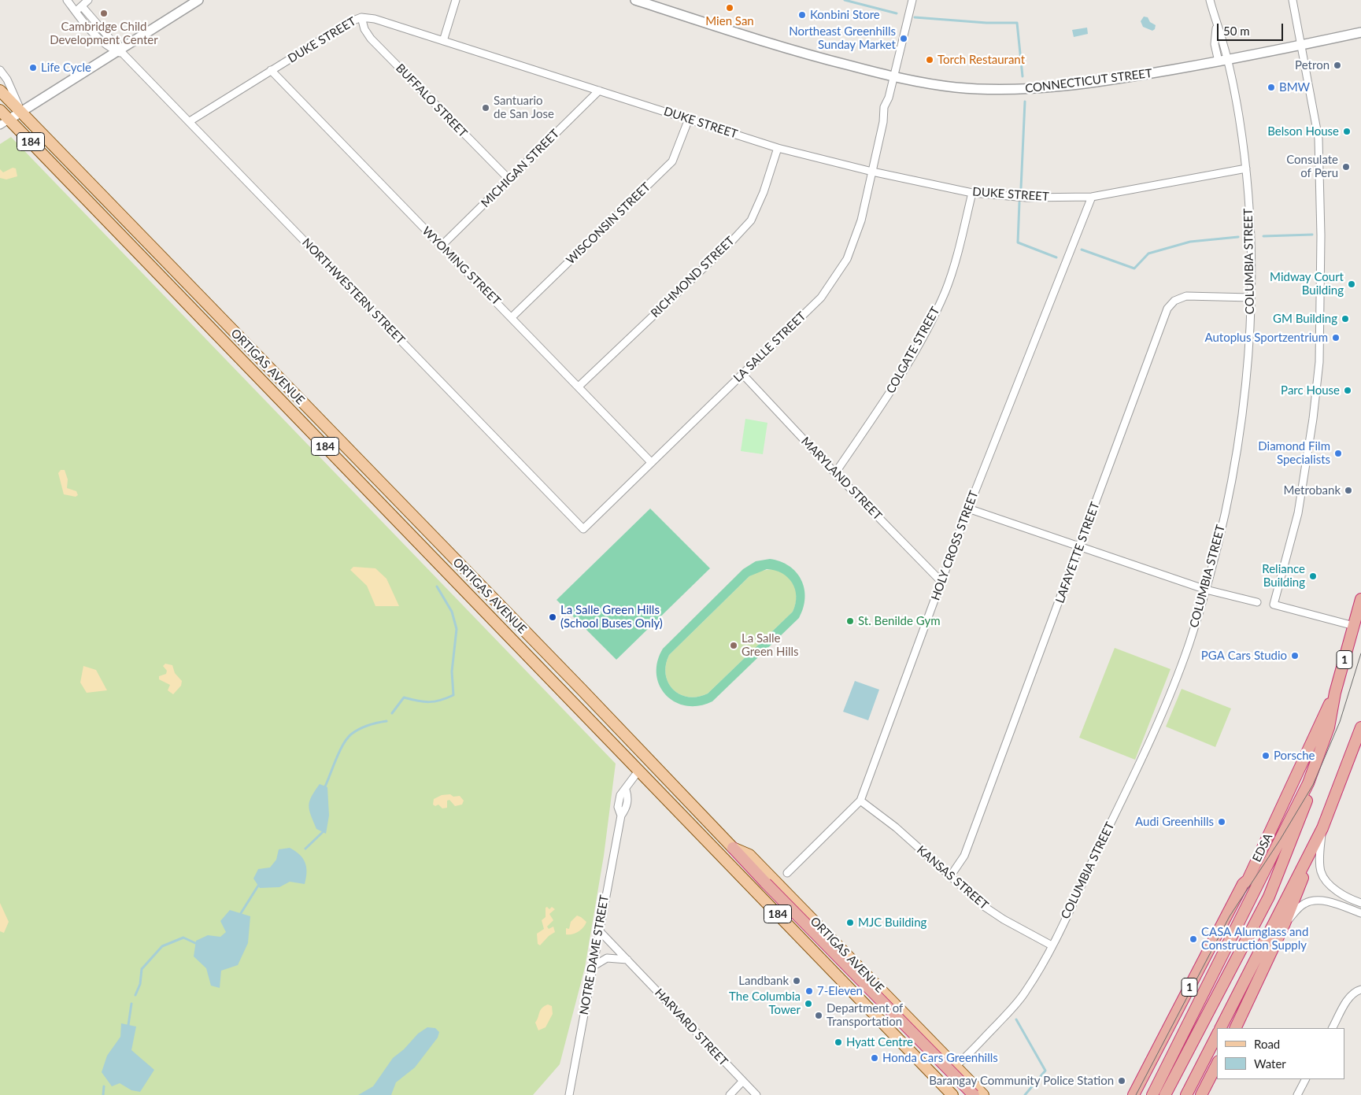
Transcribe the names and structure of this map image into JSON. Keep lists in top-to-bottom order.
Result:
{
  "streets": {
    "highway": ["1", "EDSA"],
    "main road": ["184", "ORTIGAS AVENUE"],
    "street": [
      "DUKE STREET",
      "CONNECTICUT STREET",
      "BUFFALO STREET",
      "MICHIGAN STREET",
      "WISCONSIN STREET",
      "COLUMBIA STREET",
      "WYOMING STREET",
      "RICHMOND STREET",
      "NORTHWESTERN STREET",
      "LA SALLE STREET",
      "COLGATE STREET",
      "MARYLAND STREET",
      "HOLY CROSS STREET",
      "LAFAYETTE STREET",
      "KANSAS STREET",
      "NOTRE DAME STREET",
      "HARVARD STREET"
    ]
  },
  "crossings": [
    ["DUKE STREET", "BUFFALO STREET"],
    ["DUKE STREET", "MICHIGAN STREET"],
    ["DUKE STREET", "WISCONSIN STREET"],
    ["DUKE STREET", "COLUMBIA STREET"],
    ["DUKE STREET", "WYOMING STREET"],
    ["DUKE STREET", "RICHMOND STREET"],
    ["DUKE STREET", "NORTHWESTERN STREET"],
    ["DUKE STREET", "LA SALLE STREET"],
    ["DUKE STREET", "COLGATE STREET"],
    ["DUKE STREET", "HOLY CROSS STREET"],
    ["CONNECTICUT STREET", "COLUMBIA STREET"],
    ["CONNECTICUT STREET", "LA SALLE STREET"],
    ["BUFFALO STREET", "MICHIGAN STREET"],
    ["MICHIGAN STREET", "WYOMING STREET"],
    ["WISCONSIN STREET", "WYOMING STREET"],
    ["COLUMBIA STREET", "ORTIGAS AVENUE"],
    ["COLUMBIA STREET", "LAFAYETTE STREET"],
    ["COLUMBIA STREET", "KANSAS STREET"],
    ["WYOMING STREET", "RICHMOND STREET"],
    ["WYOMING STREET", "LA SALLE STREET"],
    ["NORTHWESTERN STREET", "LA SALLE STREET"],
    ["LA SALLE STREET", "MARYLAND STREET"],
    ["COLGATE STREET", "MARYLAND STREET"],
    ["ORTIGAS AVENUE", "NOTRE DAME STREET"],
    ["MARYLAND STREET", "HOLY CROSS STREET"],
    ["HOLY CROSS STREET", "KANSAS STREET"],
    ["LAFAYETTE STREET", "KANSAS STREET"],
    ["1", "EDSA"],
    ["NOTRE DAME STREET", "HARVARD STREET"]
  ],
  "places": [
    "Mien San",
    "Cambridge Child Development Center",
    "Konbini Store",
    "Northeast Greenhills Sunday Market",
    "Torch Restaurant",
    "Petron",
    "Life Cycle",
    "BMW",
    "Santuario de San Jose",
    "Belson House",
    "Consulate of Peru",
    "Midway Court Building",
    "GM Building",
    "Autoplus Sportzentrium",
    "Parc House",
    "Diamond Film Specialists",
    "Metrobank",
    "Reliance Building",
    "La Salle Green Hills (School Buses Only)",
    "St. Benilde Gym",
    "La Salle Green Hills",
    "PGA Cars Studio",
    "Porsche",
    "Audi Greenhills",
    "MJC Building",
    "CASA Alumglass and Construction Supply",
    "Landbank",
    "7-Eleven",
    "The Columbia Tower",
    "Department of Transportation",
    "Hyatt Centre",
    "Honda Cars Greenhills",
    "Barangay Community Police Station"
  ],
  "legend": ["Road", "Water"],
  "scale_bar": "50 m"
}
